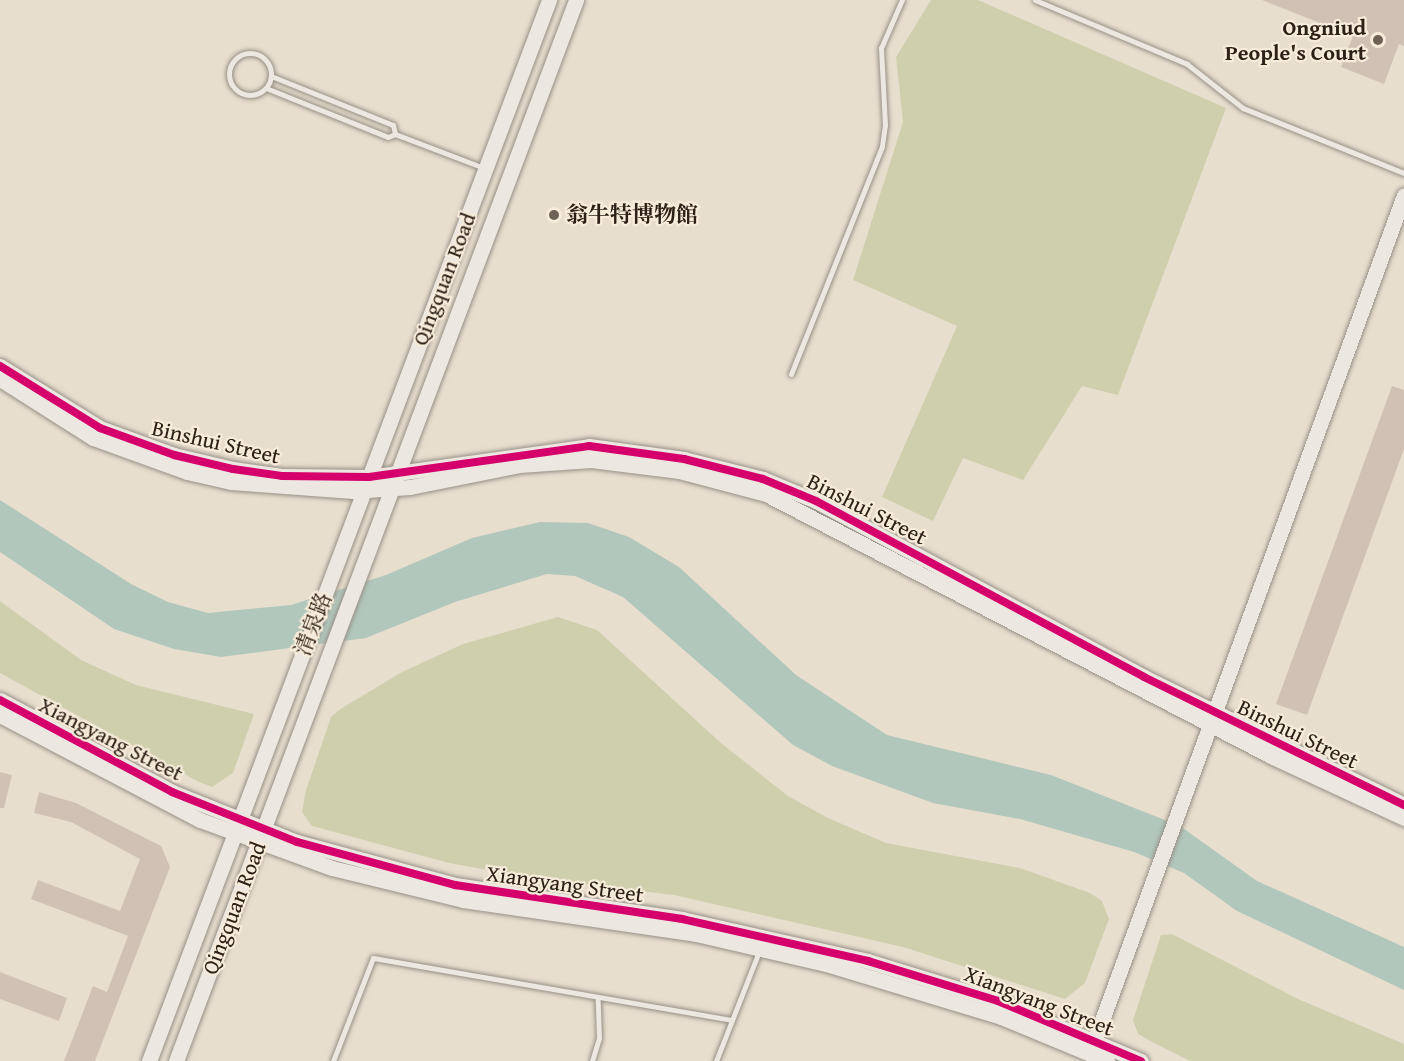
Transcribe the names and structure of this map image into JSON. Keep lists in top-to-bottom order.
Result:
{
  "streets": {
    "street": [
      "Qingquan Road",
      "Binshui Street",
      "清泉路",
      "Xiangyang Street"
    ]
  },
  "crossings": [
    ["Qingquan Road", "Binshui Street"],
    ["Qingquan Road", "清泉路"],
    ["Qingquan Road", "Xiangyang Street"]
  ],
  "places": ["Ongniud People's Court", "翁牛特博物館"]
}
